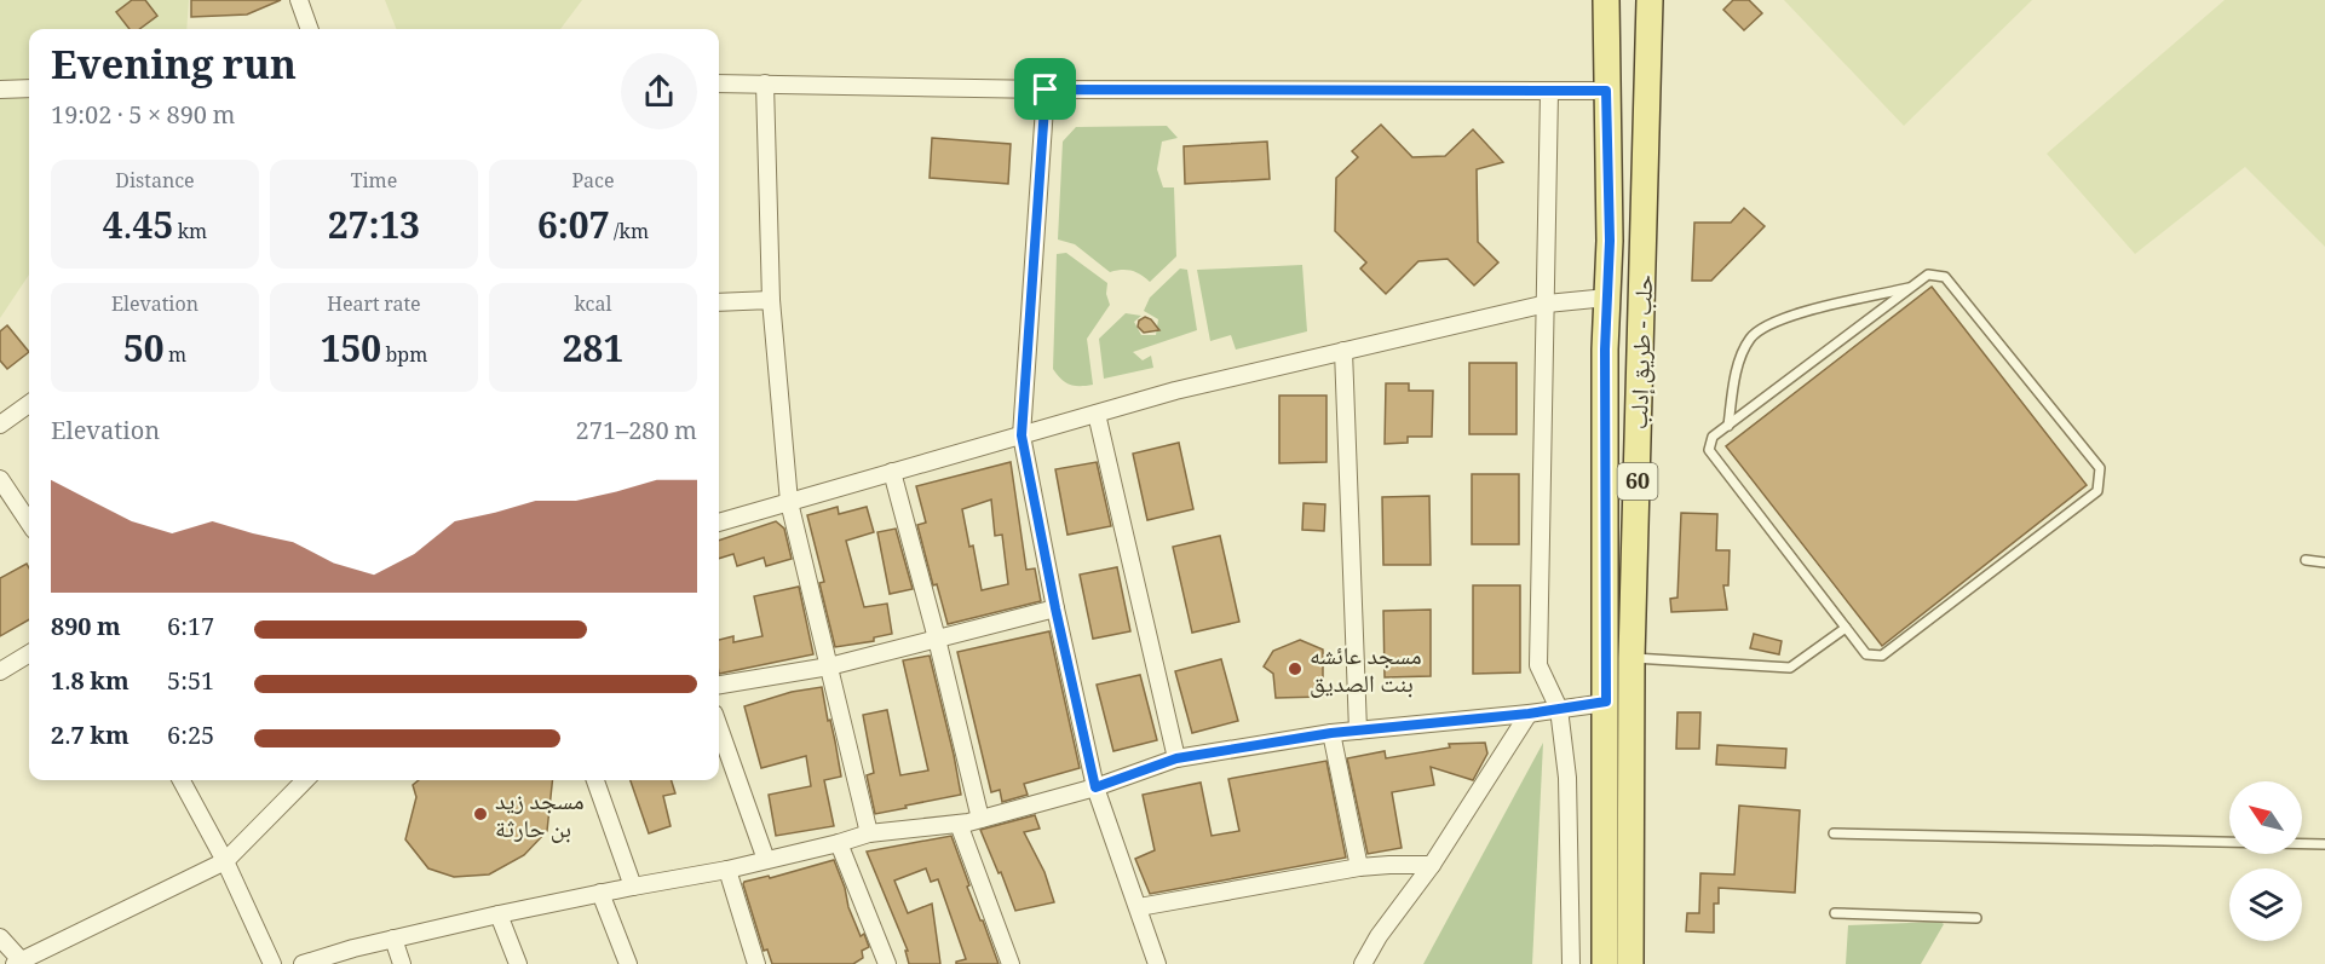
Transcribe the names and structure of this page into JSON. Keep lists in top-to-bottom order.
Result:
{
  "streets": {
    "main road": ["حلب - طريق إدلب", "60"]
  },
  "places": ["مسجد عائشه بنت الصديق", "مسجد زيد بن حارثة"],
  "north": "top left",
  "page": {
    "heading": ["Evening run", "19:02 · 5 × 890 m"],
    "stats": [
      ["Distance", "4.45 km"],
      ["Time", "27:13"],
      ["Pace", "6:07 /km"],
      ["Elevation", "50 m"],
      ["Heart rate", "150 bpm"],
      ["kcal", "281"]
    ],
    "chart": ["Elevation", "271–280 m"],
    "list": [
      {
        "name": "890 m",
        "note": "6:17"
      },
      {
        "name": "1.8 km",
        "note": "5:51"
      },
      {
        "name": "2.7 km",
        "note": "6:25"
      }
    ]
  }
}
